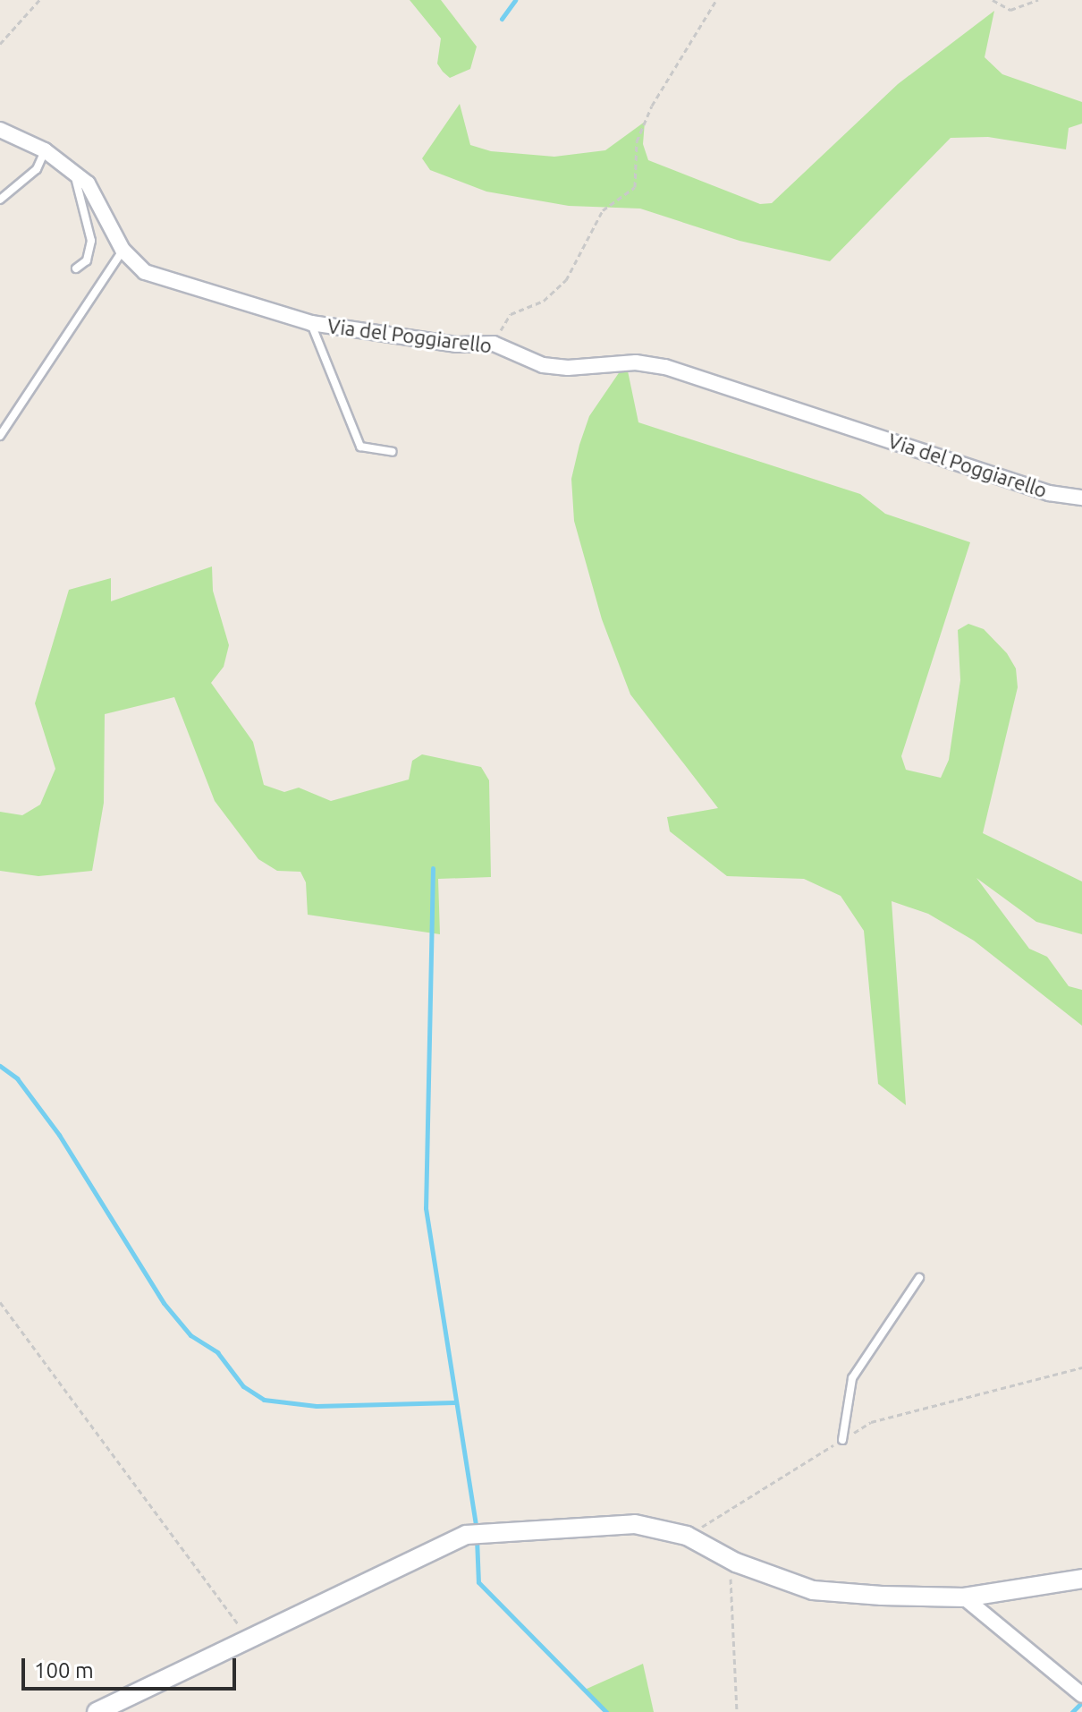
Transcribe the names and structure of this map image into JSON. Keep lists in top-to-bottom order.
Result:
{
  "streets": {
    "street": ["Via del Poggiarello"]
  },
  "scale_bar": "100 m"
}
